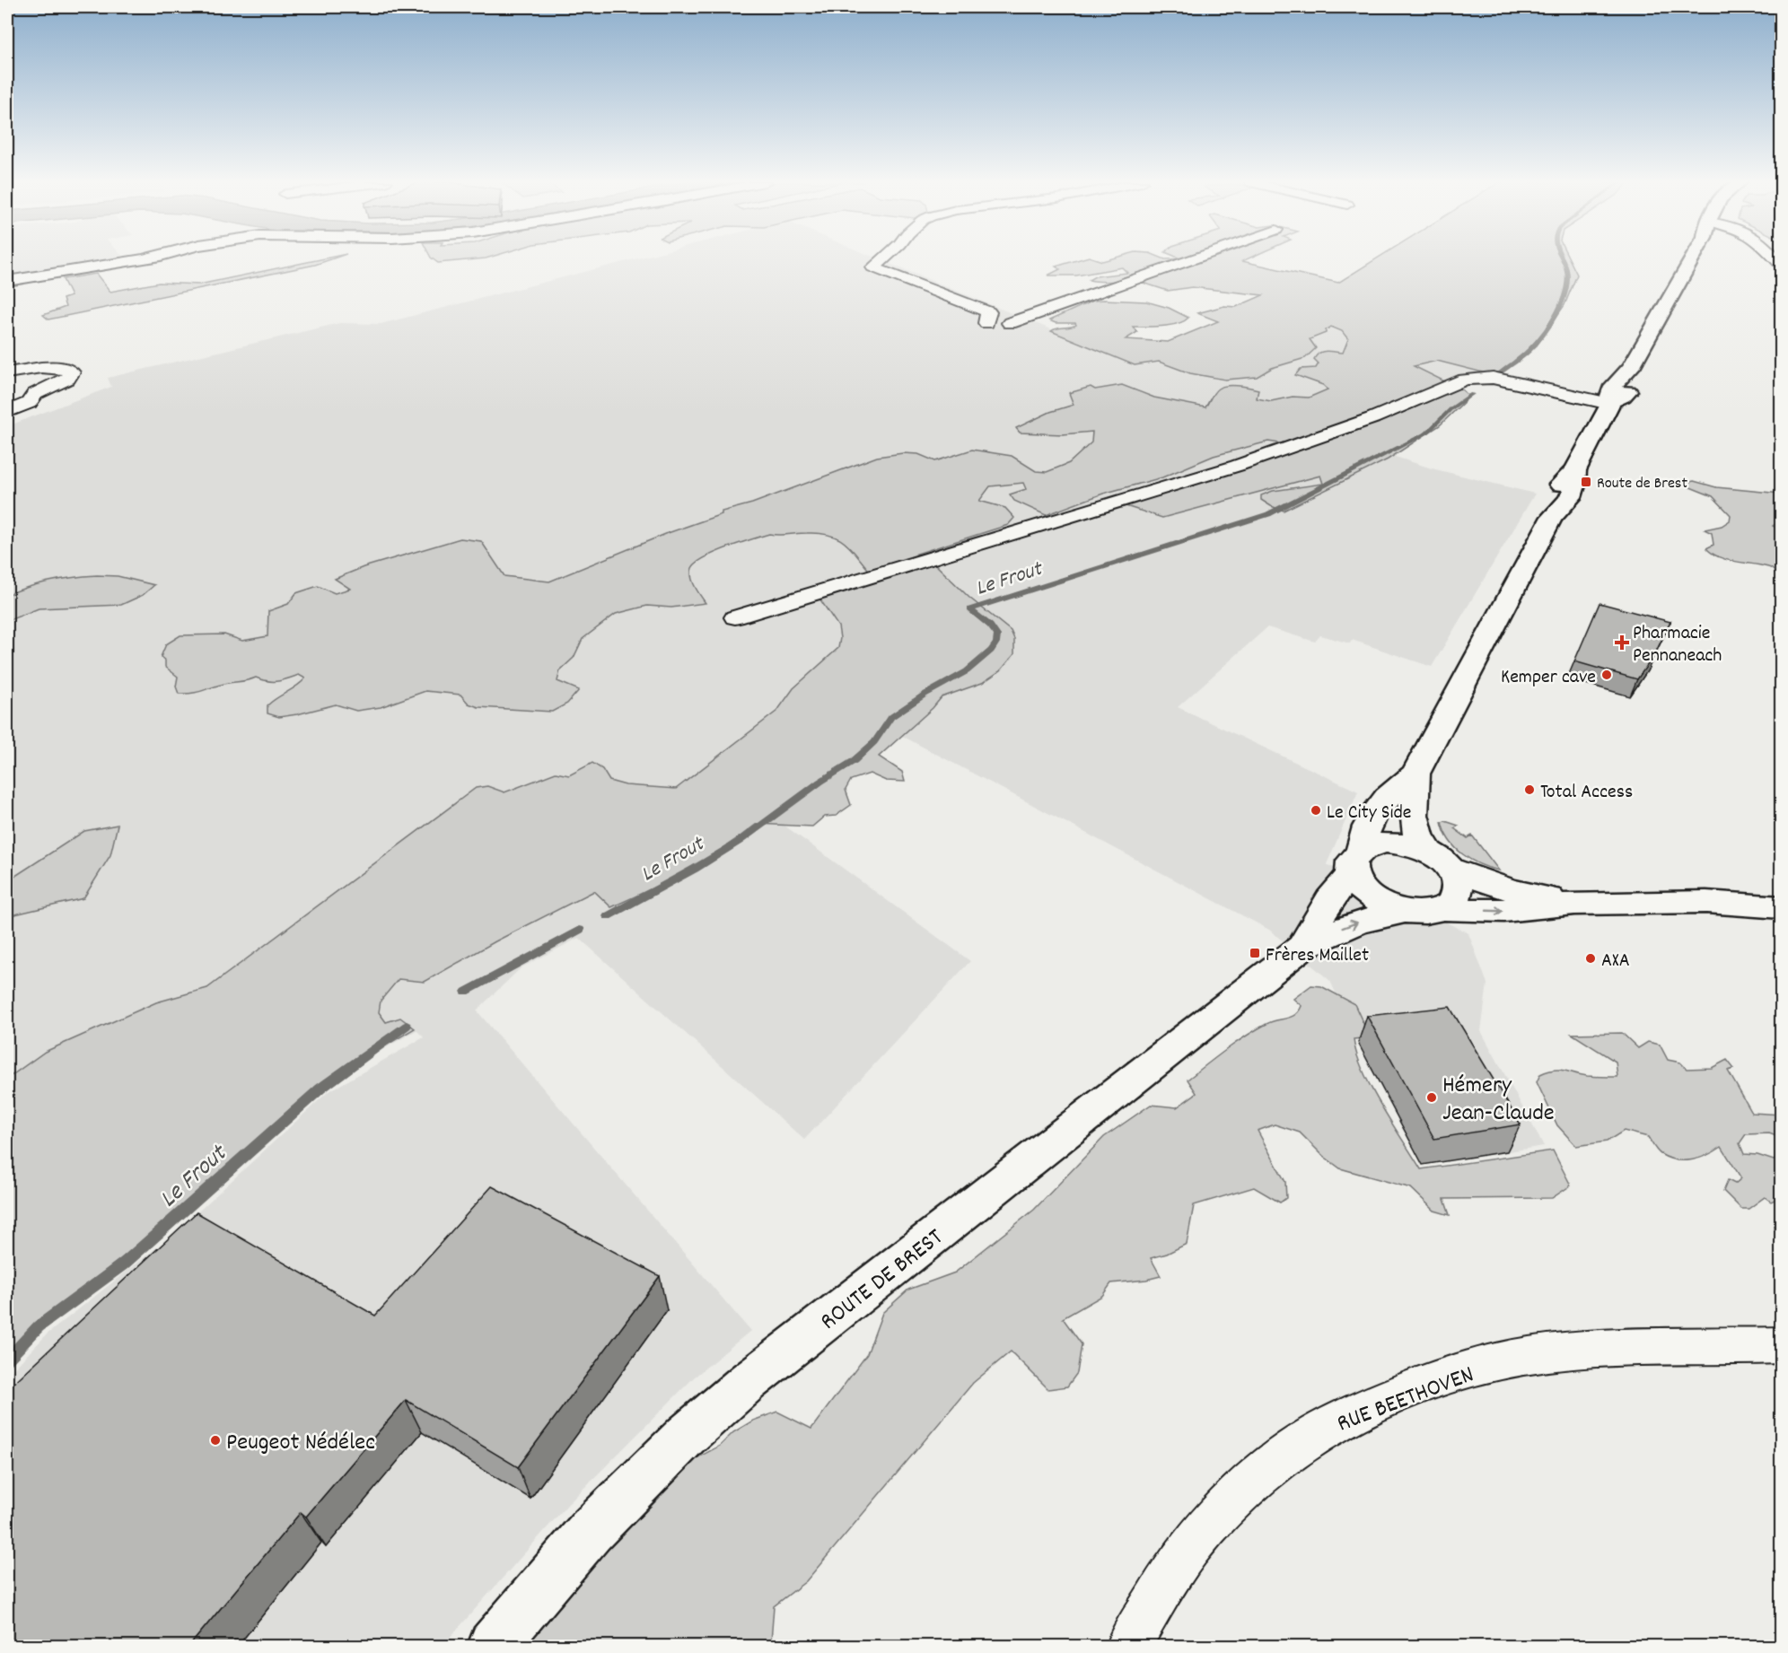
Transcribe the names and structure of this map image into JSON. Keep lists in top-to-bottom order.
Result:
{
  "streets": {
    "main road": ["ROUTE DE BREST"],
    "street": ["RUE BEETHOVEN"]
  },
  "water": ["Le Frout"],
  "places": {
    "transit": ["Route de Brest", "Frères Maillet"],
    "health": ["Pharmacie Pennaneach"],
    "other": [
      "Kemper cave",
      "Total Access",
      "Le City Side",
      "AXA",
      "Hémery Jean-Claude",
      "Peugeot Nédélec"
    ]
  }
}
